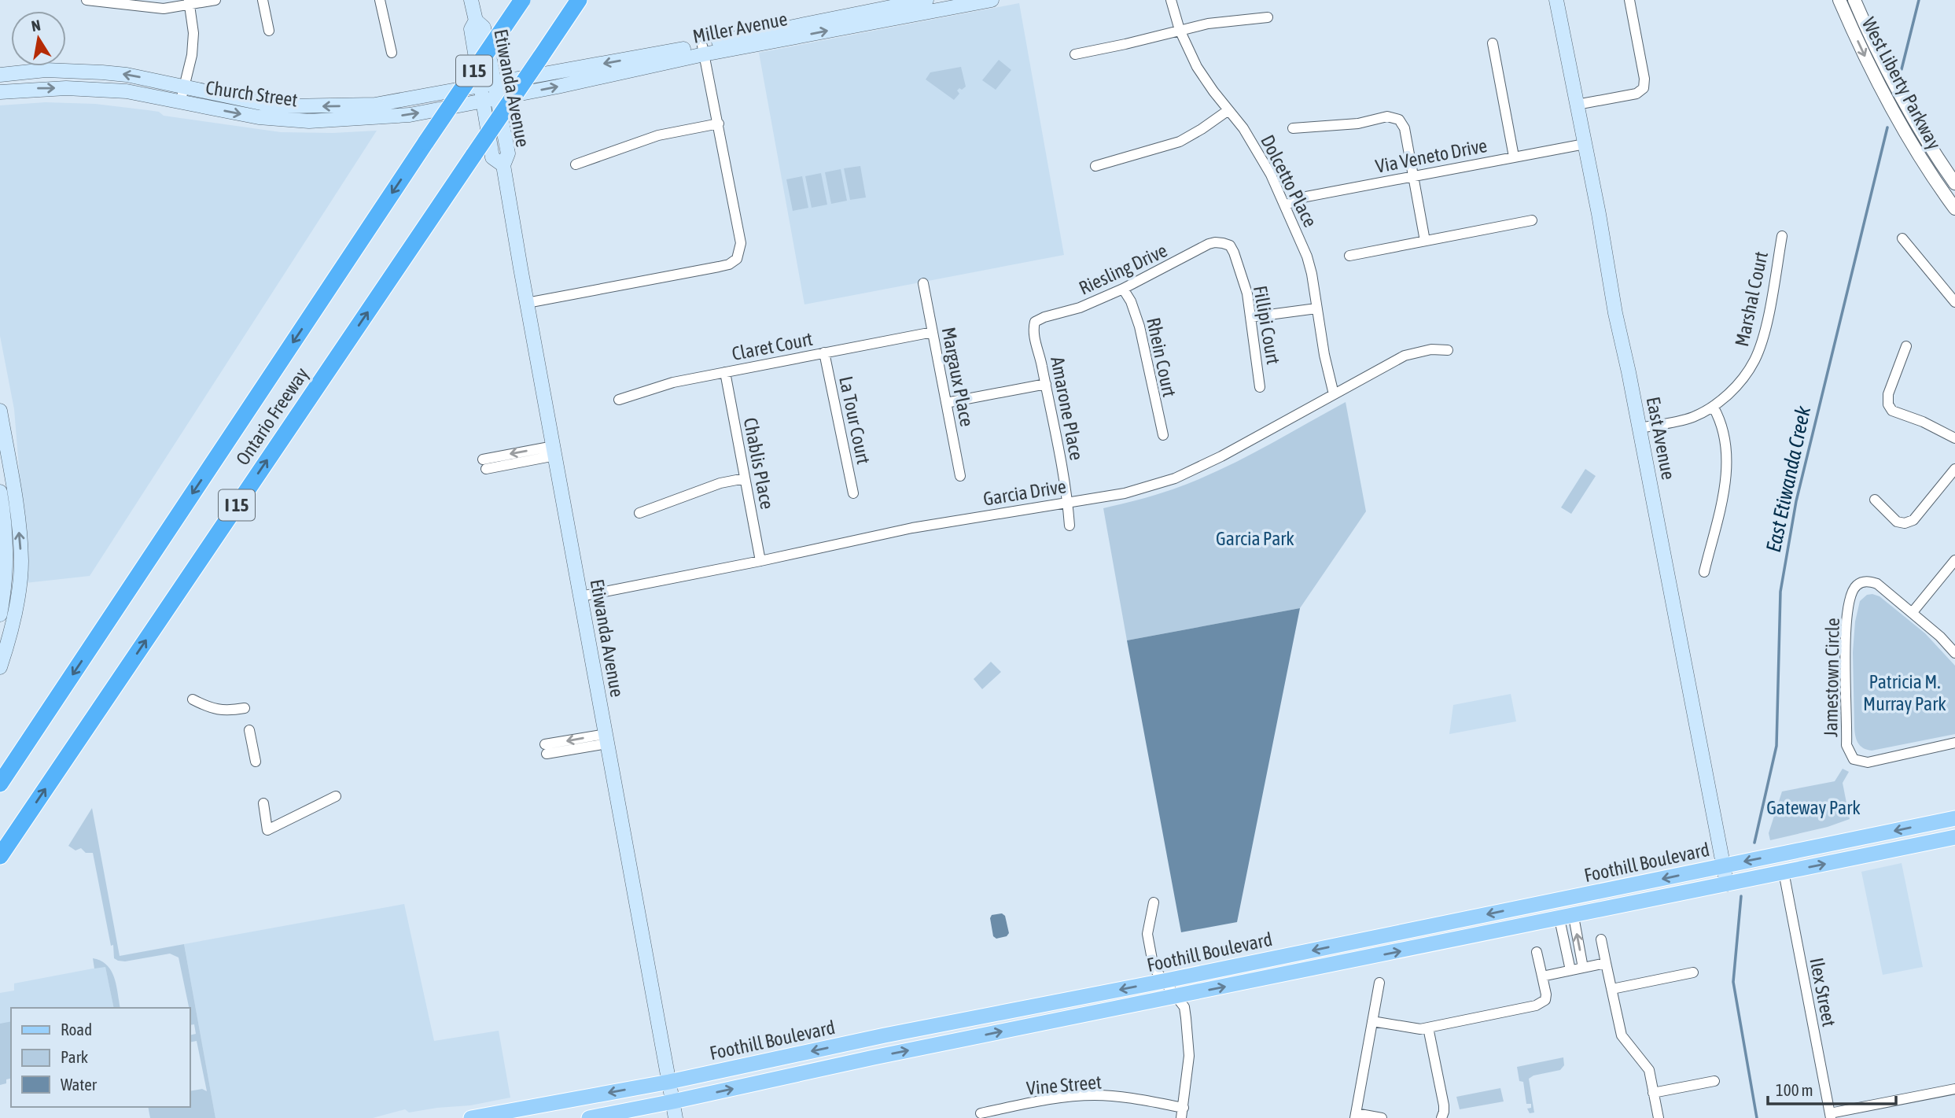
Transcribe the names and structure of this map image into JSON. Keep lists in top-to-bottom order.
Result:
{
  "streets": {
    "highway": ["I 15", "Ontario Freeway"],
    "main road": [
      "Miller Avenue",
      "Etiwanda Avenue",
      "Church Street",
      "East Avenue",
      "Foothill Boulevard"
    ],
    "street": [
      "West Liberty Parkway",
      "Via Veneto Drive",
      "Dolcetto Place",
      "Riesling Drive",
      "Marshal Court",
      "Fillipi Court",
      "Claret Court",
      "Rhein Court",
      "Margaux Place",
      "Amarone Place",
      "La Tour Court",
      "Chablis Place",
      "Garcia Drive",
      "Jamestown Circle",
      "Ilex Street",
      "Vine Street"
    ]
  },
  "crossings": [
    ["Miller Avenue", "Etiwanda Avenue"],
    ["Miller Avenue", "Church Street"],
    ["Etiwanda Avenue", "Church Street"],
    ["Etiwanda Avenue", "Garcia Drive"],
    ["Etiwanda Avenue", "Foothill Boulevard"],
    ["Via Veneto Drive", "Dolcetto Place"],
    ["Via Veneto Drive", "East Avenue"],
    ["Dolcetto Place", "Garcia Drive"],
    ["Riesling Drive", "Fillipi Court"],
    ["Riesling Drive", "Rhein Court"],
    ["Riesling Drive", "Amarone Place"],
    ["Marshal Court", "East Avenue"],
    ["Claret Court", "Margaux Place"],
    ["Claret Court", "La Tour Court"],
    ["Claret Court", "Chablis Place"],
    ["Amarone Place", "Garcia Drive"],
    ["East Avenue", "Foothill Boulevard"],
    ["Chablis Place", "Garcia Drive"],
    ["Foothill Boulevard", "Ilex Street"]
  ],
  "water": ["East Etiwanda Creek"],
  "parks": ["Garcia Park", "Patricia M. Murray Park", "Gateway Park"],
  "legend": ["Road", "Park", "Water"],
  "scale_bar": "100 m",
  "north": "top"
}
